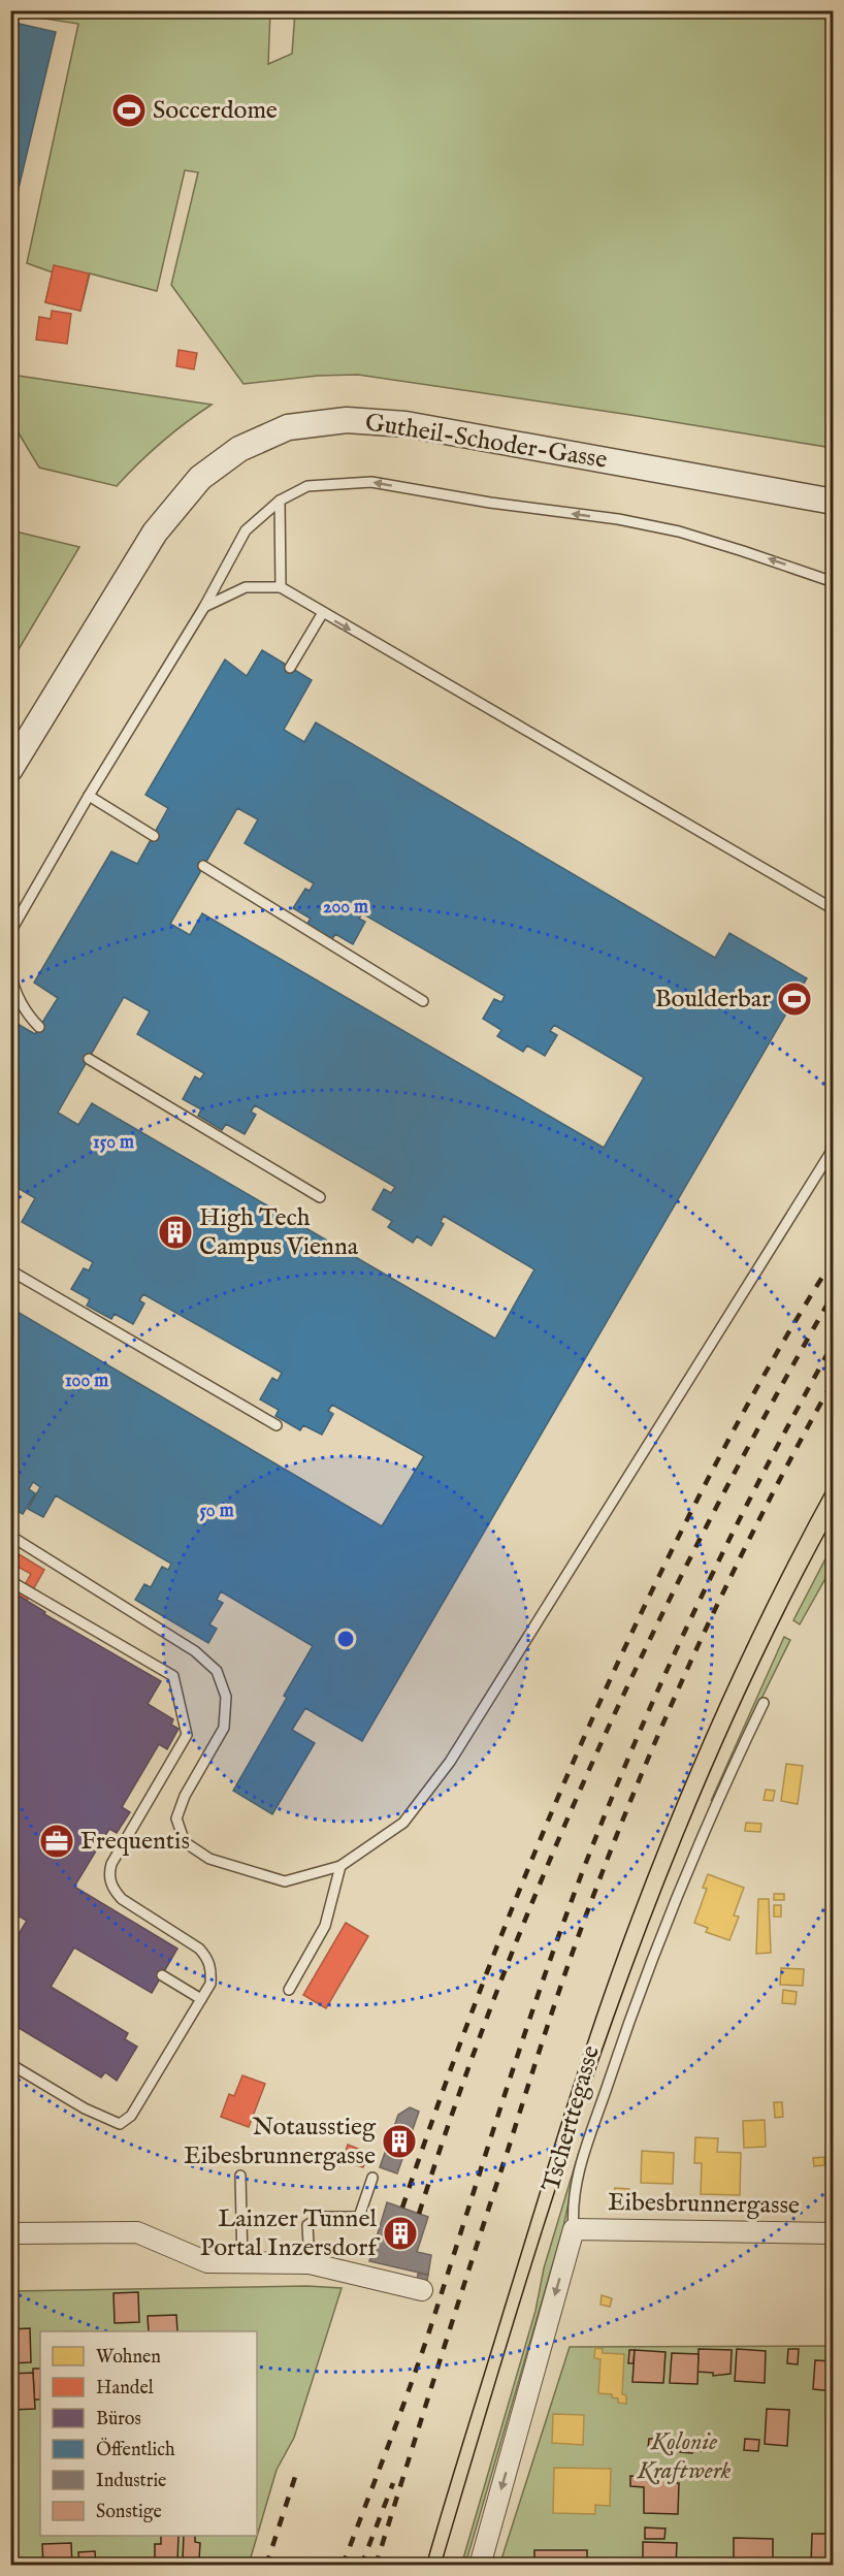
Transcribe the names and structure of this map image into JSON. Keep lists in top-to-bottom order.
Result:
{
  "streets": {
    "street": ["Gutheil-Schoder-Gasse", "Tscherttegasse", "Eibesbrunnergasse"]
  },
  "crossings": [
    ["Tscherttegasse", "Eibesbrunnergasse"]
  ],
  "one_way": ["Tscherttegasse"],
  "parks": ["Kolonie Kraftwerk"],
  "places": {
    "sports": ["Soccerdome", "Boulderbar"],
    "building": ["High Tech Campus Vienna", "Notausstieg Eibesbrunnergasse", "Lainzer Tunnel Portal Inzersdorf"],
    "office": ["Frequentis"]
  },
  "legend": [
    "Wohnen",
    "Handel",
    "Büros",
    "Öffentlich",
    "Industrie",
    "Sonstige"
  ],
  "rings": [
    "200 m",
    "150 m",
    "100 m",
    "50 m"
  ]
}
